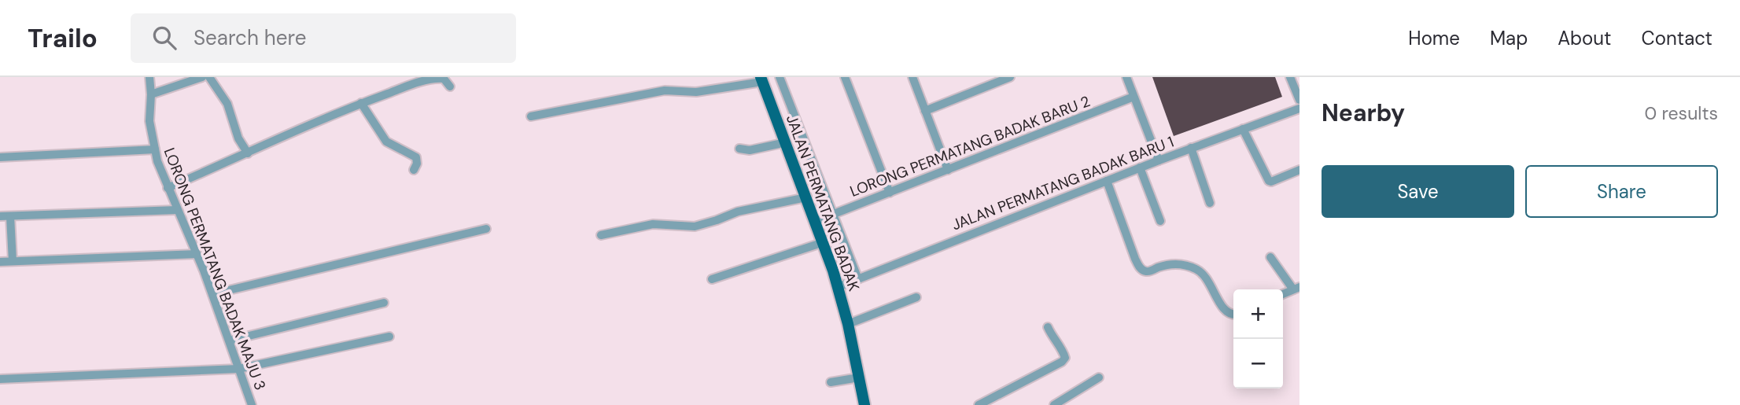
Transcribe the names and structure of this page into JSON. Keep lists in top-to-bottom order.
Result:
{
  "streets": {
    "main road": ["JALAN PERMATANG BADAK"],
    "street": ["LORONG PERMATANG BADAK BARU 2", "JALAN PERMATANG BADAK BARU 1", "LORONG PERMATANG BADAK MAJU 3"]
  },
  "crossings": [
    ["LORONG PERMATANG BADAK BARU 2", "JALAN PERMATANG BADAK"],
    ["JALAN PERMATANG BADAK BARU 1", "JALAN PERMATANG BADAK"]
  ],
  "page": {
    "header": "Trailo",
    "search": "Search here",
    "nav": [
      "Home",
      "Map",
      "About",
      "Contact"
    ],
    "heading": ["Nearby", "0 results"],
    "buttons": ["Save", "Share"],
    "map_buttons": ["+", "−"]
  }
}
